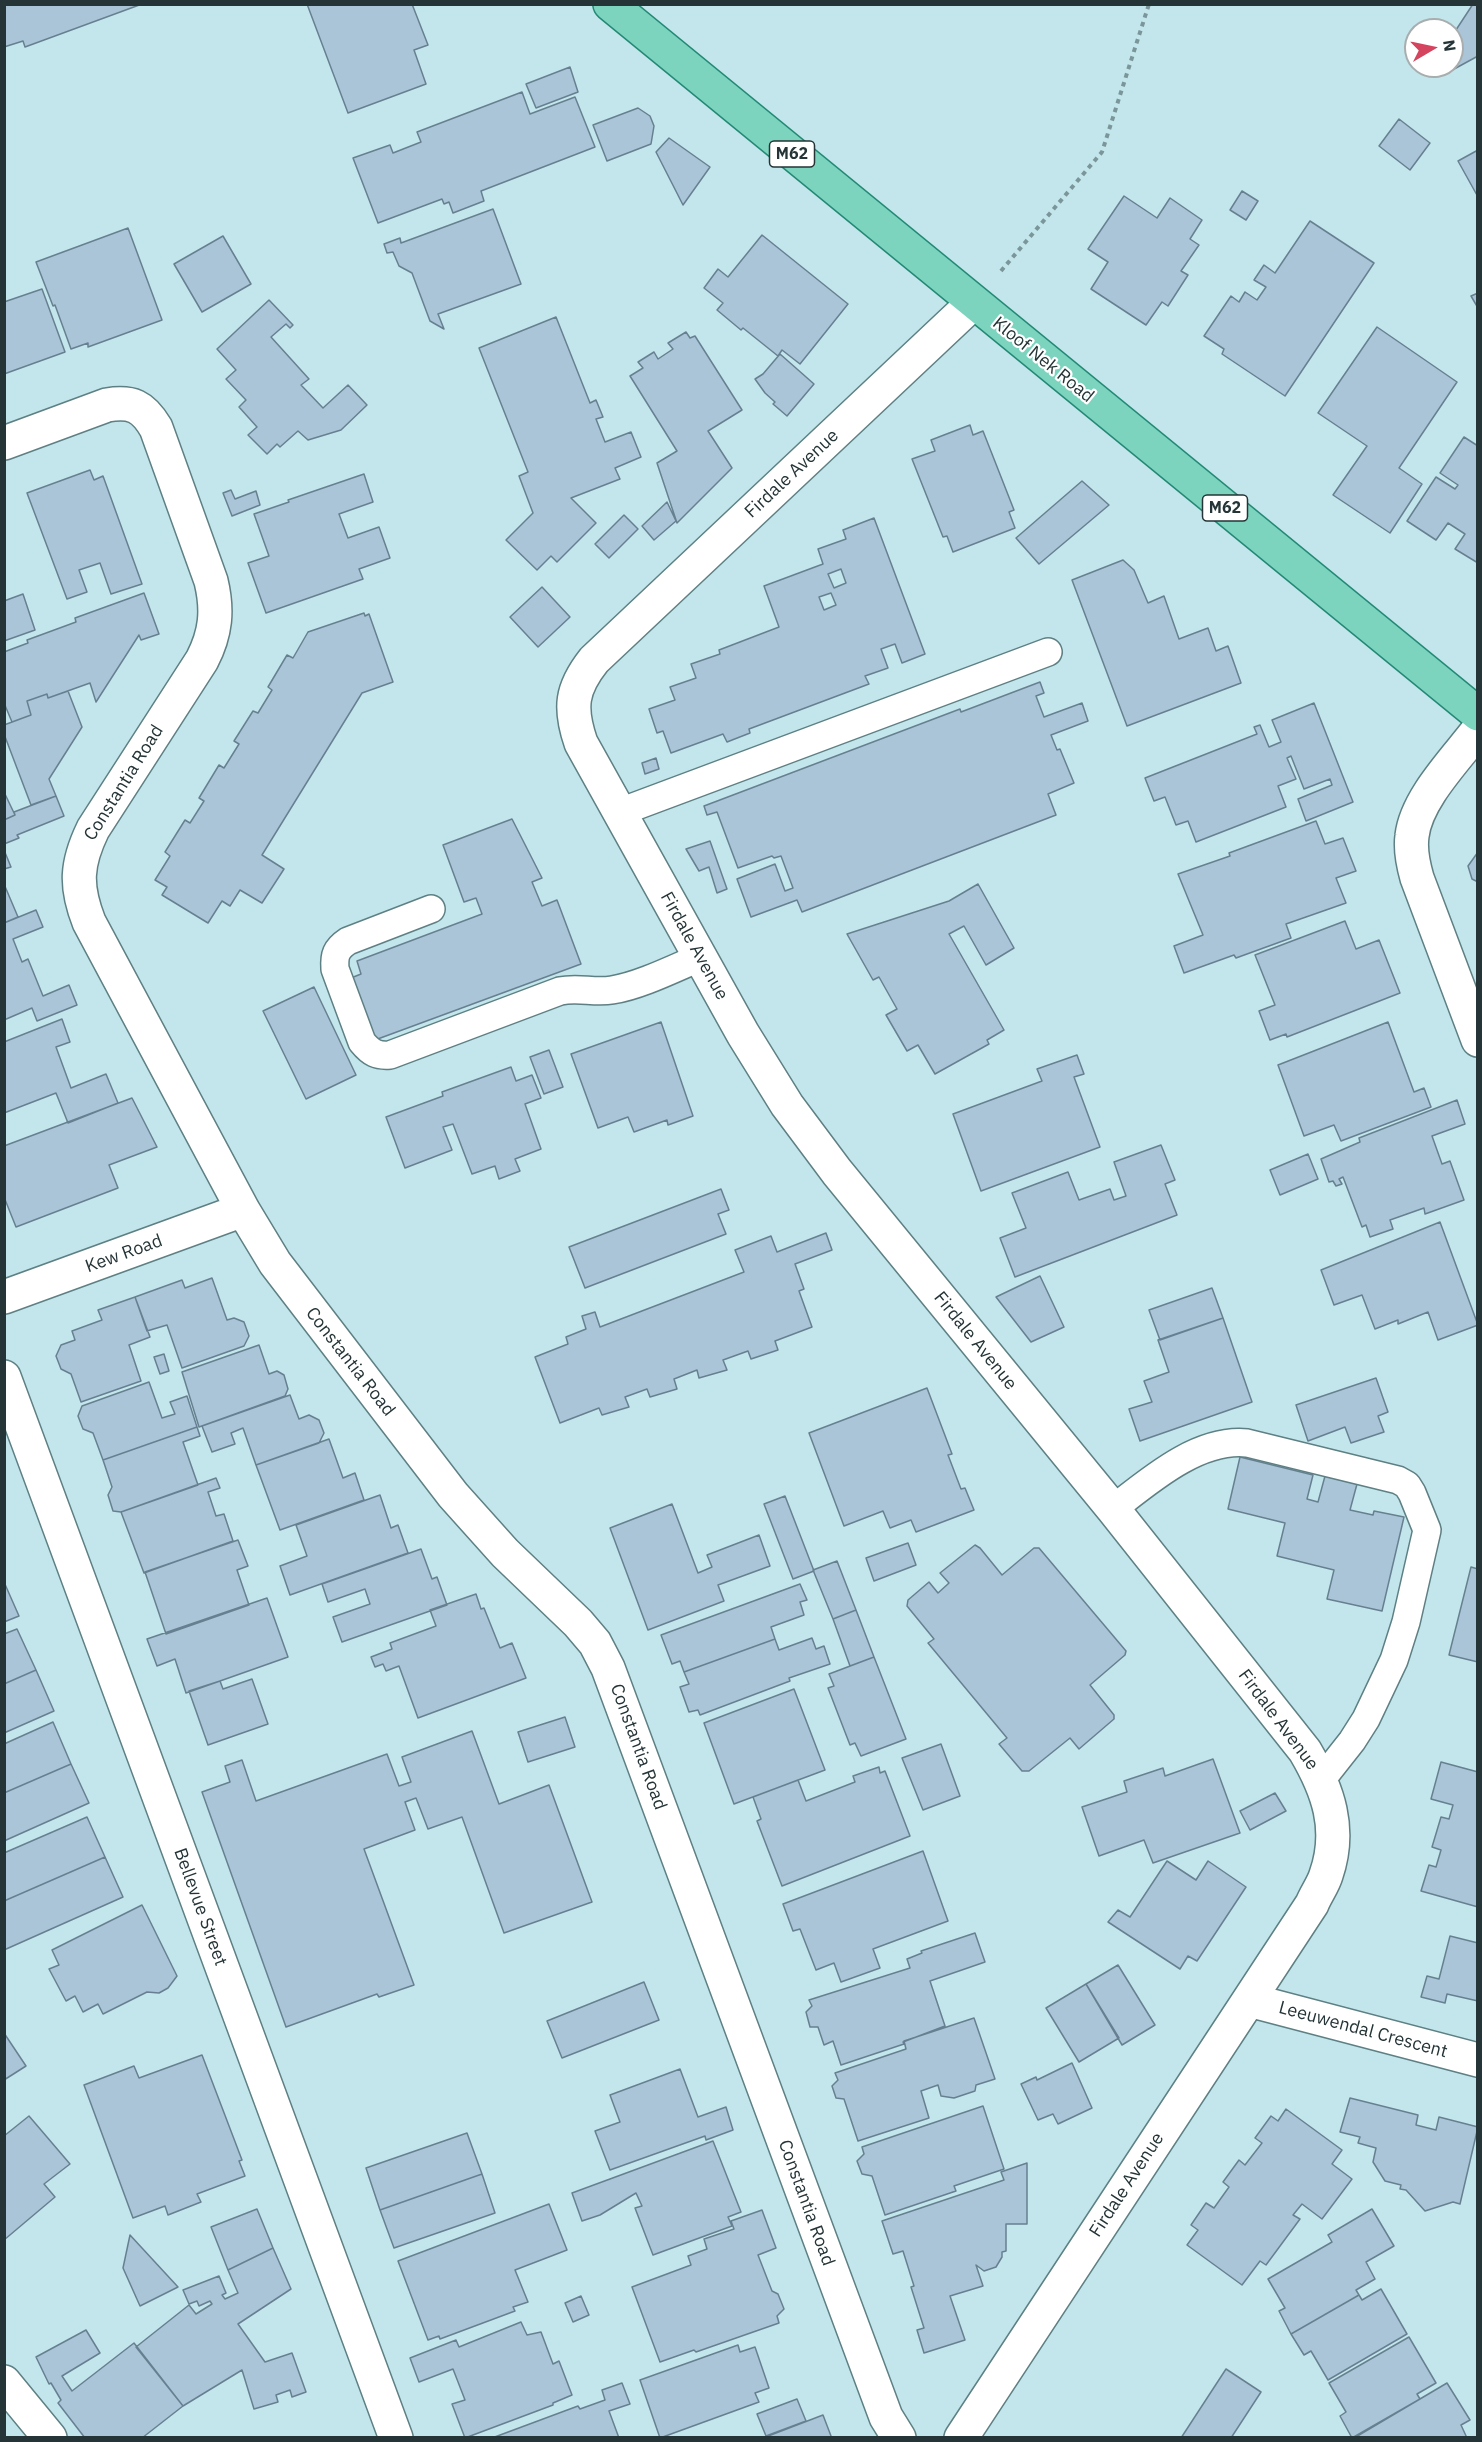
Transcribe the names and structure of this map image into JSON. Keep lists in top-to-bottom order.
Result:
{
  "streets": {
    "main road": ["M62", "Kloof Nek Road"],
    "street": [
      "Firdale Avenue",
      "Constantia Road",
      "Kew Road",
      "Bellevue Street",
      "Leeuwendal Crescent"
    ]
  },
  "crossings": [
    ["Kloof Nek Road", "Firdale Avenue"],
    ["Firdale Avenue", "Leeuwendal Crescent"],
    ["Constantia Road", "Kew Road"]
  ],
  "north": "right"
}
